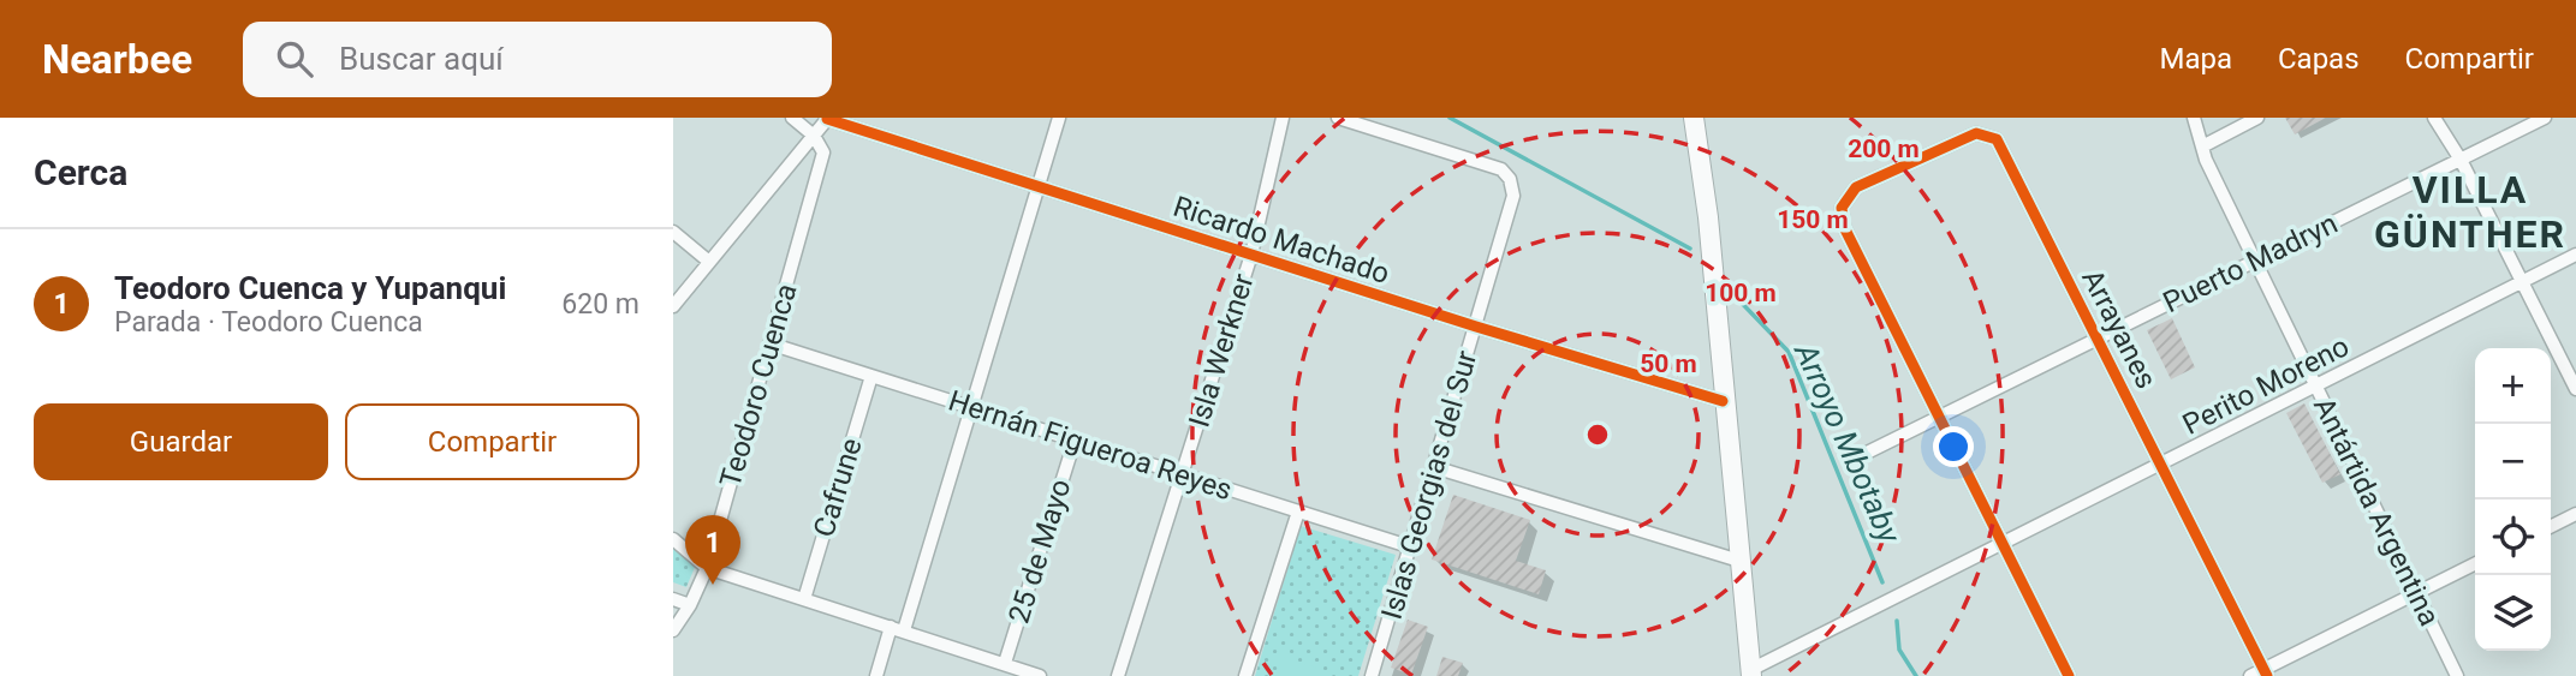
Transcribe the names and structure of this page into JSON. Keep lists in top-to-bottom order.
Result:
{
  "streets": {
    "street": [
      "Ricardo Machado",
      "Puerto Madryn",
      "Arrayanes",
      "Isla Werkner",
      "Teodoro Cuenca",
      "Perito Moreno",
      "Hernán Figueroa Reyes",
      "Islas Georgias del Sur",
      "Cafrune",
      "Antártida Argentina",
      "25 de Mayo"
    ]
  },
  "crossings": [
    ["Ricardo Machado", "Isla Werkner"],
    ["Ricardo Machado", "Islas Georgias del Sur"],
    ["Puerto Madryn", "Arrayanes"],
    ["Puerto Madryn", "Antártida Argentina"],
    ["Arrayanes", "Perito Moreno"],
    ["Isla Werkner", "Hernán Figueroa Reyes"],
    ["Teodoro Cuenca", "Hernán Figueroa Reyes"],
    ["Perito Moreno", "Antártida Argentina"],
    ["Hernán Figueroa Reyes", "Islas Georgias del Sur"],
    ["Hernán Figueroa Reyes", "Cafrune"],
    ["Hernán Figueroa Reyes", "25 de Mayo"]
  ],
  "districts": ["VILLA GÜNTHER"],
  "water": ["Arroyo Mbotaby"],
  "page": {
    "header": "Nearbee",
    "search": "Buscar aquí",
    "nav": ["Mapa", "Capas", "Compartir"],
    "heading": "Cerca",
    "list": [
      {
        "mark": "1",
        "name": "Teodoro Cuenca y Yupanqui",
        "note": "Parada · Teodoro Cuenca",
        "value": "620 m"
      }
    ],
    "map_buttons": ["+", "−"],
    "buttons": ["Guardar", "Compartir"],
    "pins": "1"
  },
  "rings": [
    "200 m",
    "150 m",
    "100 m",
    "50 m"
  ]
}
